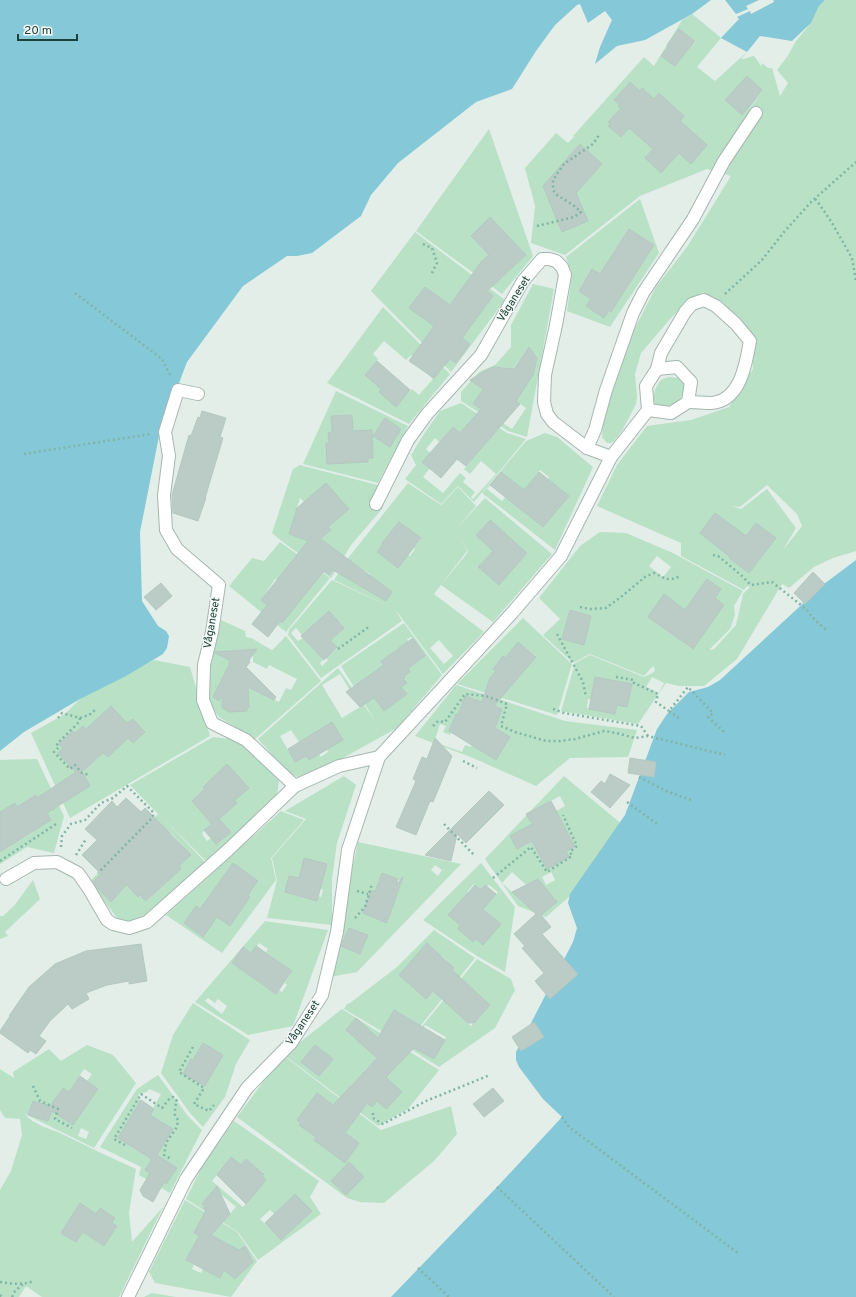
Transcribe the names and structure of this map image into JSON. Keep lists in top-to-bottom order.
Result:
{
  "streets": {
    "street": ["Våganeset"]
  },
  "scale_bar": "20 m"
}
